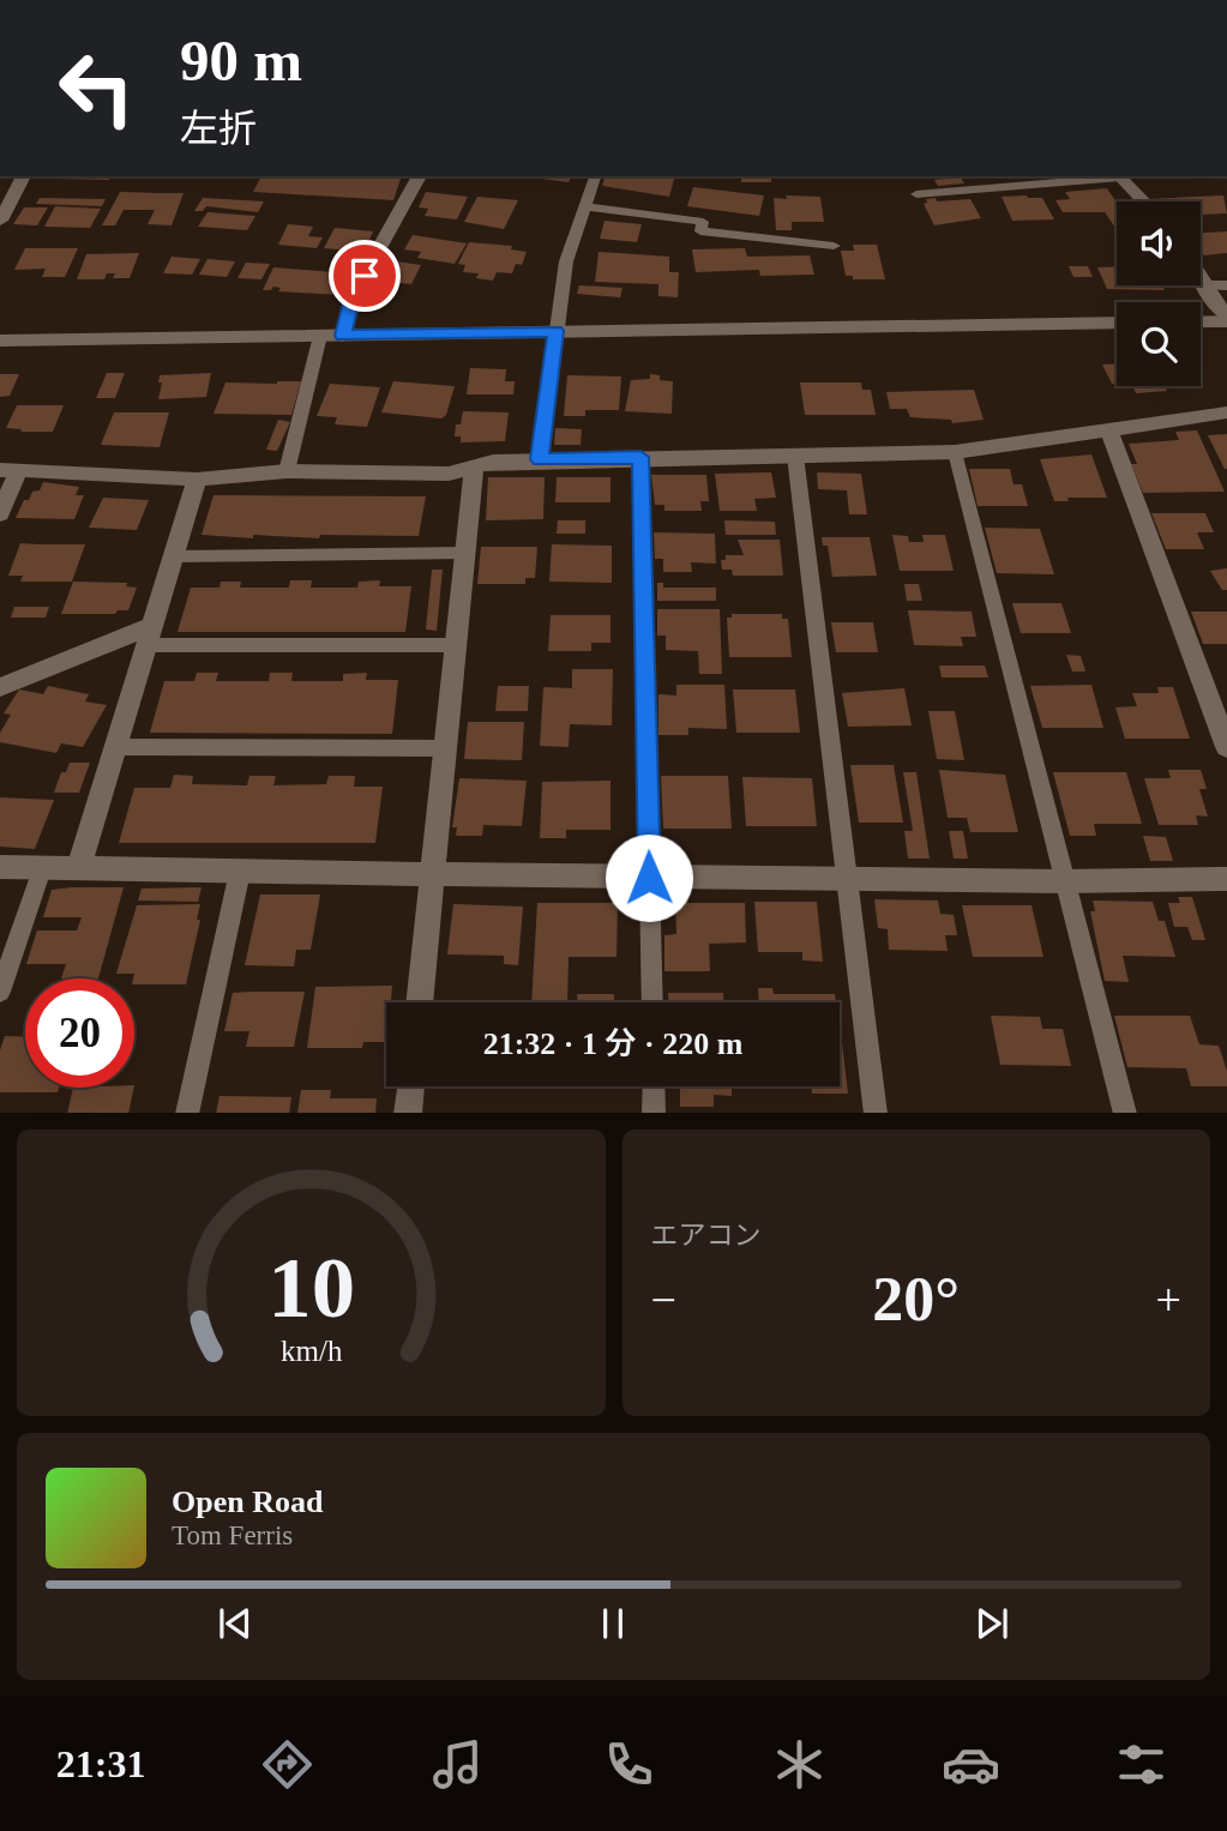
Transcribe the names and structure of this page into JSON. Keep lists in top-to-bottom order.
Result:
{
  "page": {
    "turn": ["90 m", "左折"],
    "limit": "20",
    "trip": "21:32 · 1 分 · 220 m",
    "tile": "エアコン",
    "heat": ["−", "20°", "+"],
    "song": ["Open Road", "Tom Ferris"],
    "tabs": "21:31",
    "gauge": ["10", "km/h"]
  }
}
